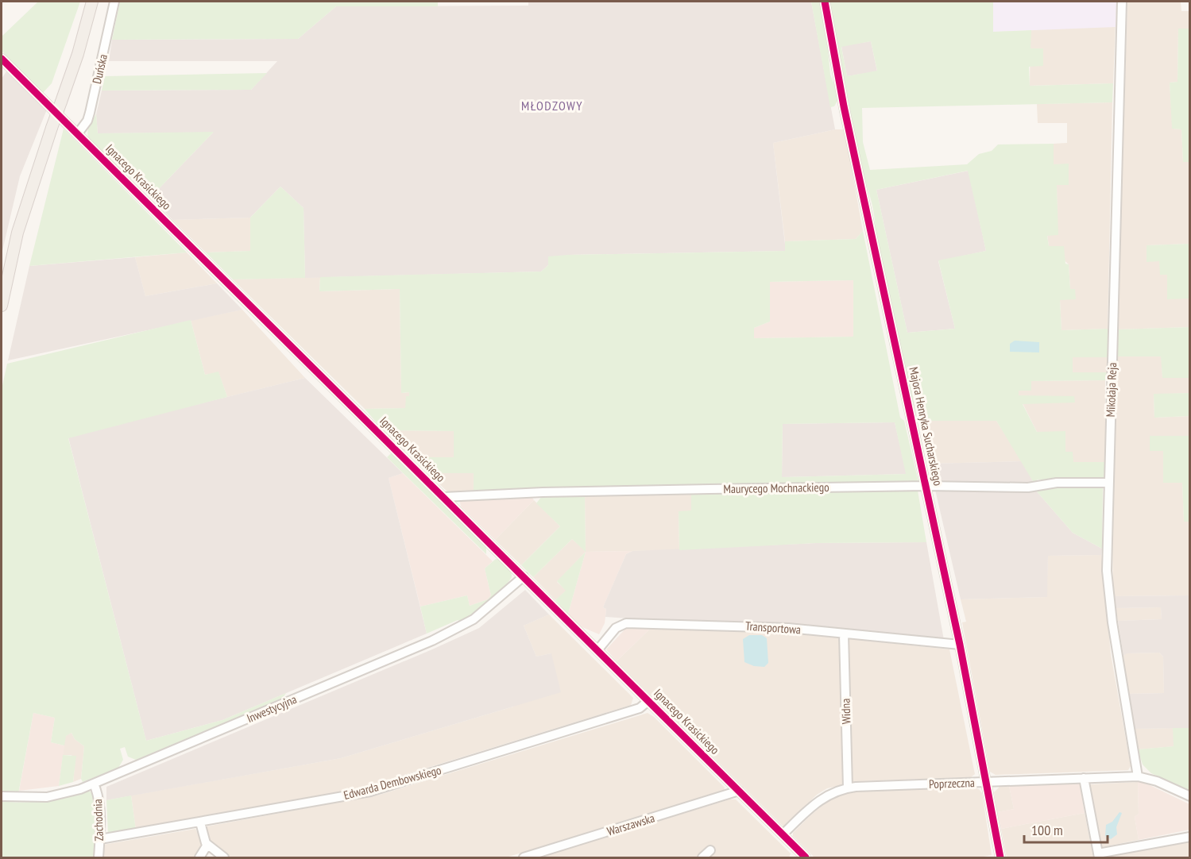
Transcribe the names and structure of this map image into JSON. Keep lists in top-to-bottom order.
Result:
{
  "streets": {
    "street": [
      "Duńska",
      "Ignacego Krasickiego",
      "Mikołaja Reja",
      "Majora Henryka Sucharskiego",
      "Maurycego Mochnackiego",
      "Transportowa",
      "Inwestycyjna",
      "Widna",
      "Edwarda Dembowskiego",
      "Poprzeczna",
      "Zachodnia",
      "Warszawska"
    ]
  },
  "crossings": [
    ["Duńska", "Ignacego Krasickiego"],
    ["Ignacego Krasickiego", "Maurycego Mochnackiego"],
    ["Ignacego Krasickiego", "Transportowa"],
    ["Ignacego Krasickiego", "Inwestycyjna"],
    ["Ignacego Krasickiego", "Edwarda Dembowskiego"],
    ["Ignacego Krasickiego", "Poprzeczna"],
    ["Ignacego Krasickiego", "Warszawska"],
    ["Mikołaja Reja", "Maurycego Mochnackiego"],
    ["Mikołaja Reja", "Poprzeczna"],
    ["Majora Henryka Sucharskiego", "Maurycego Mochnackiego"],
    ["Majora Henryka Sucharskiego", "Transportowa"],
    ["Majora Henryka Sucharskiego", "Poprzeczna"],
    ["Transportowa", "Widna"],
    ["Inwestycyjna", "Zachodnia"],
    ["Widna", "Poprzeczna"],
    ["Edwarda Dembowskiego", "Zachodnia"]
  ],
  "districts": ["MŁODZOWY"],
  "scale_bar": "100 m"
}
